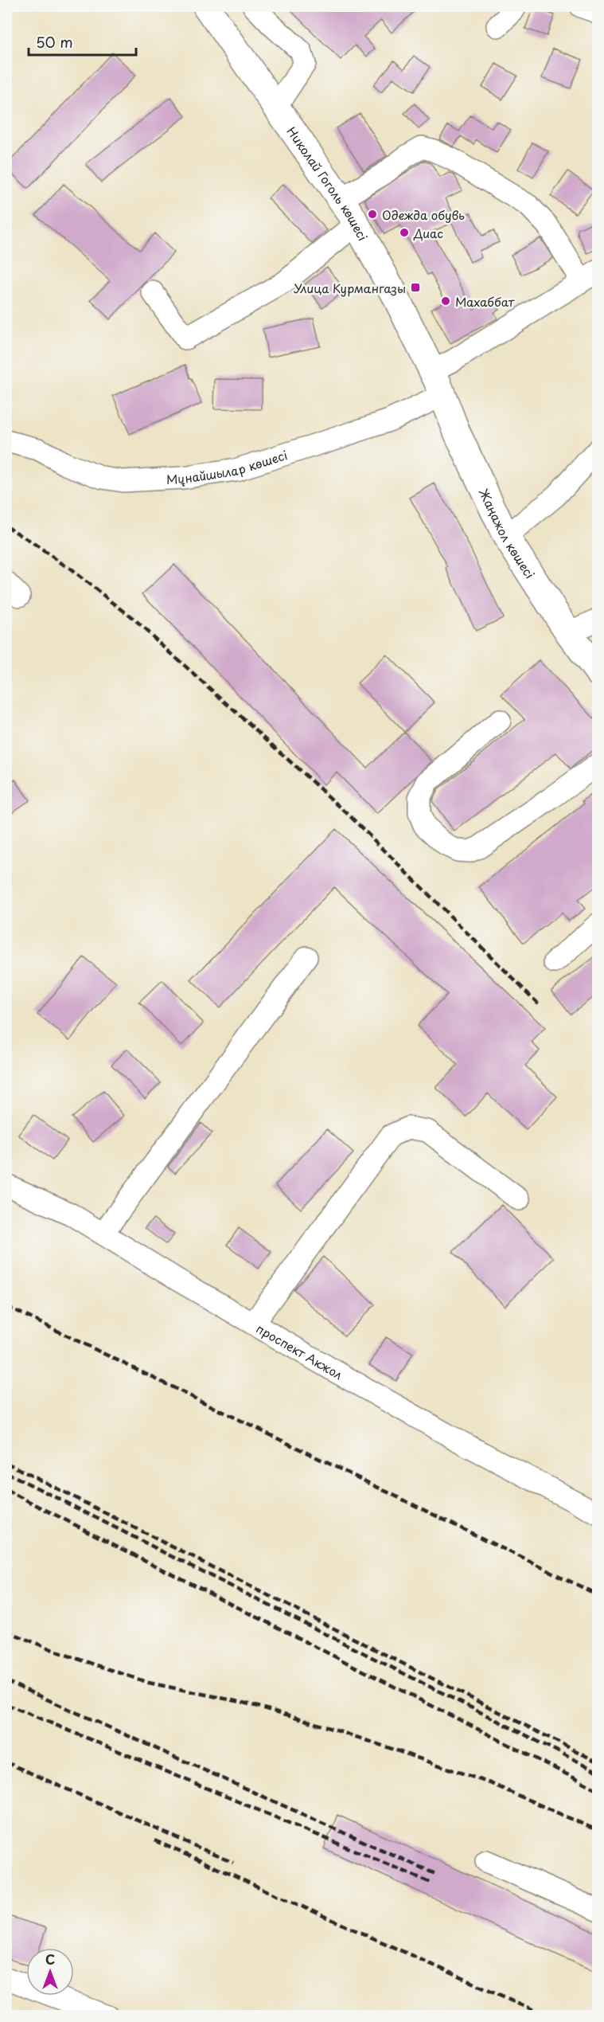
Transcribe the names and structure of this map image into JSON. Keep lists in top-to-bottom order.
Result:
{
  "streets": {
    "main road": ["Николай Гоголь көшесі", "Жаңажол көшесі"],
    "street": ["Мұнайшылар көшесі", "проспект Акжол"]
  },
  "crossings": [
    ["Николай Гоголь көшесі", "Мұнайшылар көшесі"],
    ["Николай Гоголь көшесі", "Жаңажол көшесі"],
    ["Мұнайшылар көшесі", "Жаңажол көшесі"]
  ],
  "places": {
    "other": ["Одежда обувь", "Диас", "Махаббат"],
    "transit": ["Улица Курмангазы"]
  },
  "scale_bar": "50 m",
  "north": "top"
}
